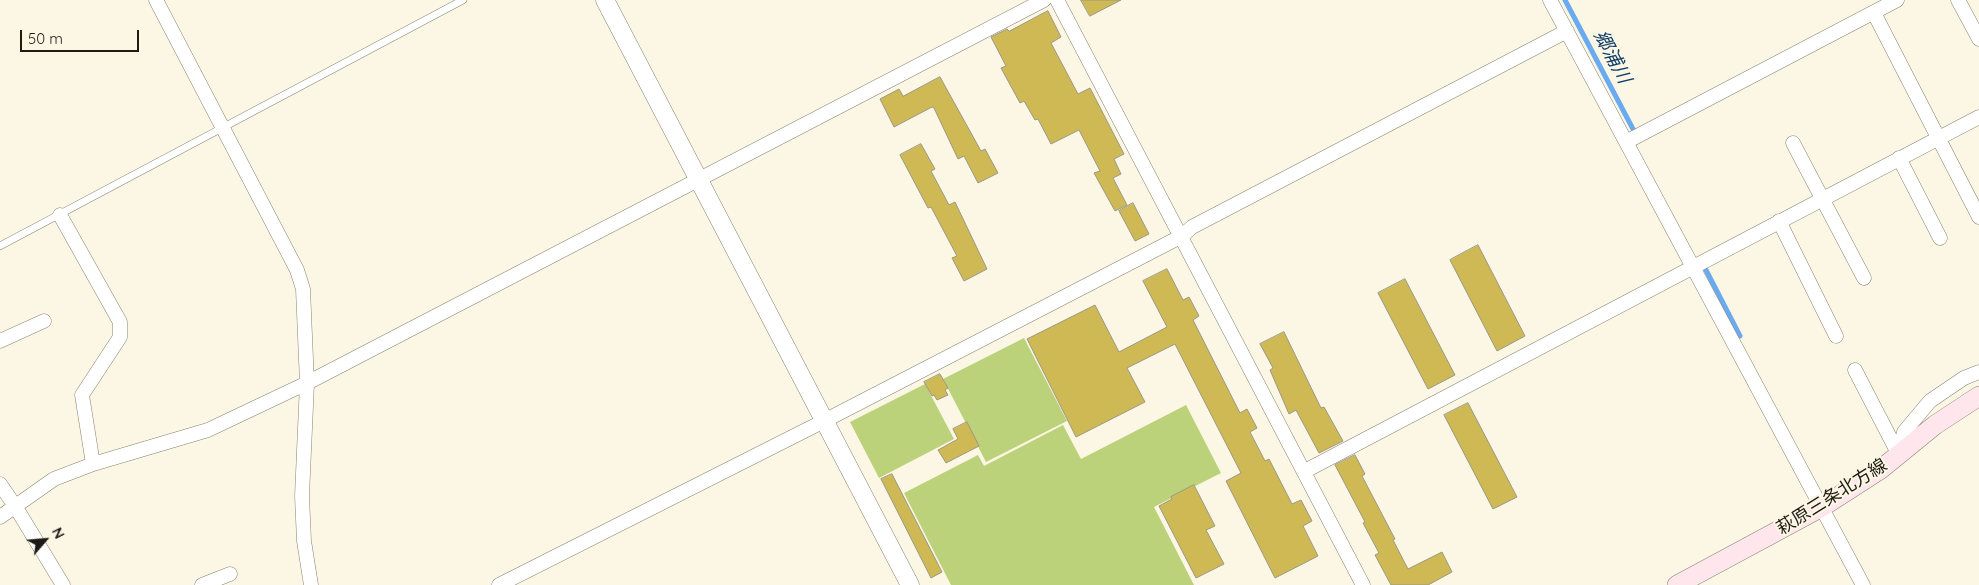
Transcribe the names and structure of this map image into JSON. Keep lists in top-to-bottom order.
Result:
{
  "streets": {
    "main road": ["萩原三条北方線"]
  },
  "water": ["郷浦川"],
  "scale_bar": "50 m",
  "north": "top right"
}
